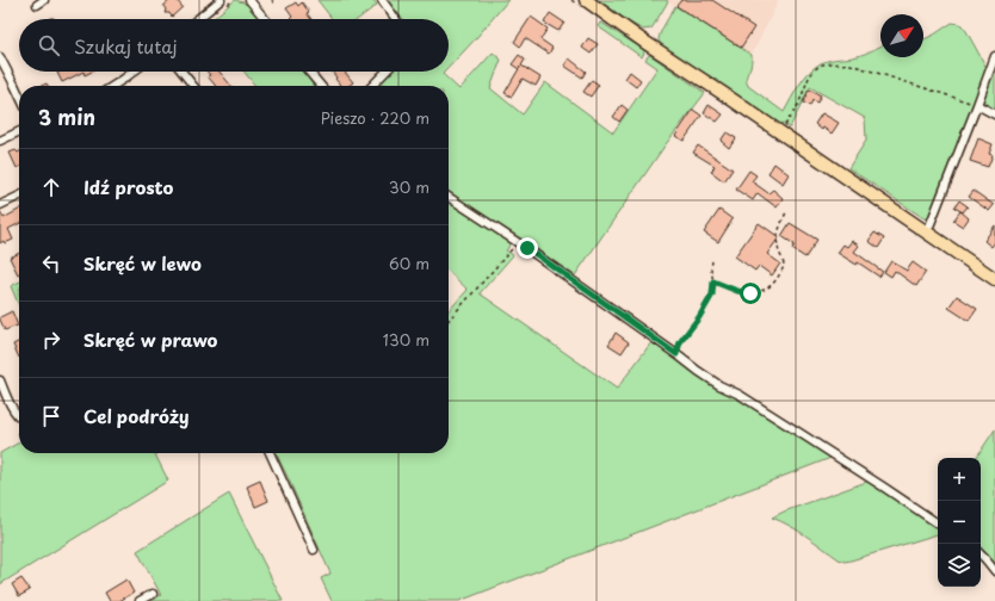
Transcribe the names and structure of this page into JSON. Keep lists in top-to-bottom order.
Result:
{
  "north": "top right",
  "page": {
    "search": "Szukaj tutaj",
    "heading": ["3 min", "Pieszo · 220 m"],
    "list": [
      ["Idź prosto", "30 m"],
      ["Skręć w lewo", "60 m"],
      ["Skręć w prawo", "130 m"],
      "Cel podróży"
    ],
    "map_buttons": ["+", "−"]
  }
}
